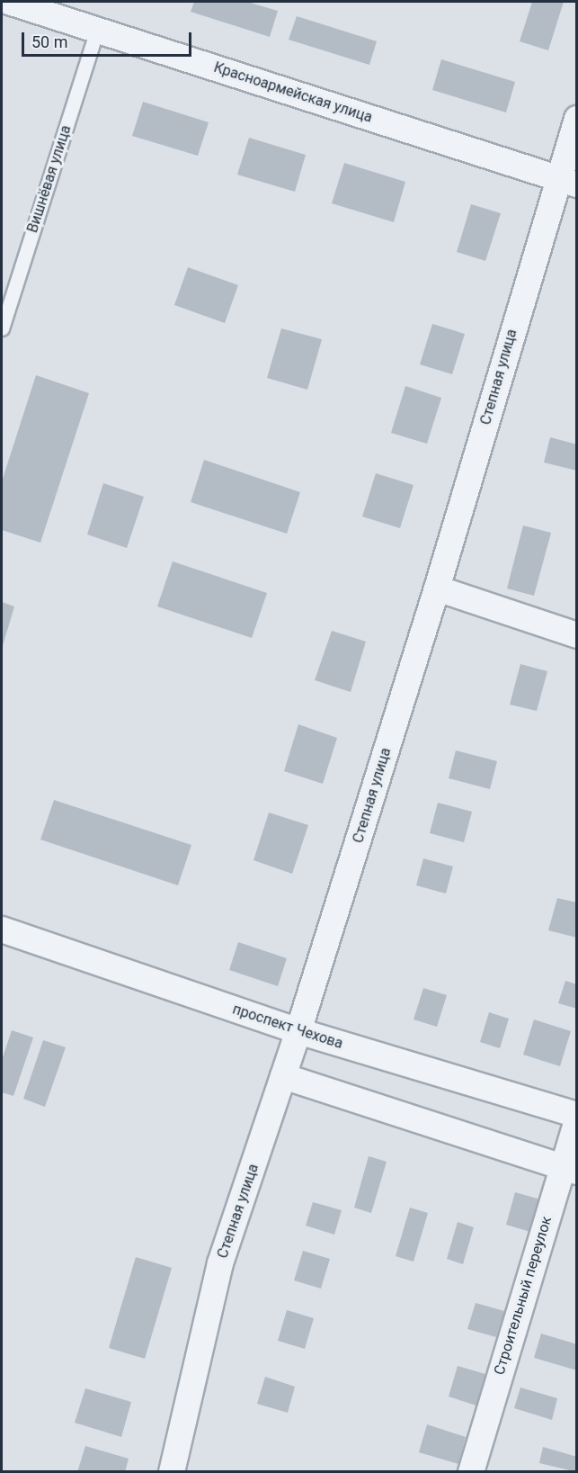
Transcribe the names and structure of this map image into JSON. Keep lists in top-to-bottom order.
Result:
{
  "streets": {
    "street": [
      "Красноармейская улица",
      "Степная улица",
      "проспект Чехова",
      "Строительный переулок"
    ],
    "lane": ["Вишнёвая улица"]
  },
  "crossings": [
    ["Красноармейская улица", "Вишнёвая улица"],
    ["Красноармейская улица", "Степная улица"],
    ["Степная улица", "проспект Чехова"],
    ["проспект Чехова", "Строительный переулок"]
  ],
  "scale_bar": "50 m"
}
